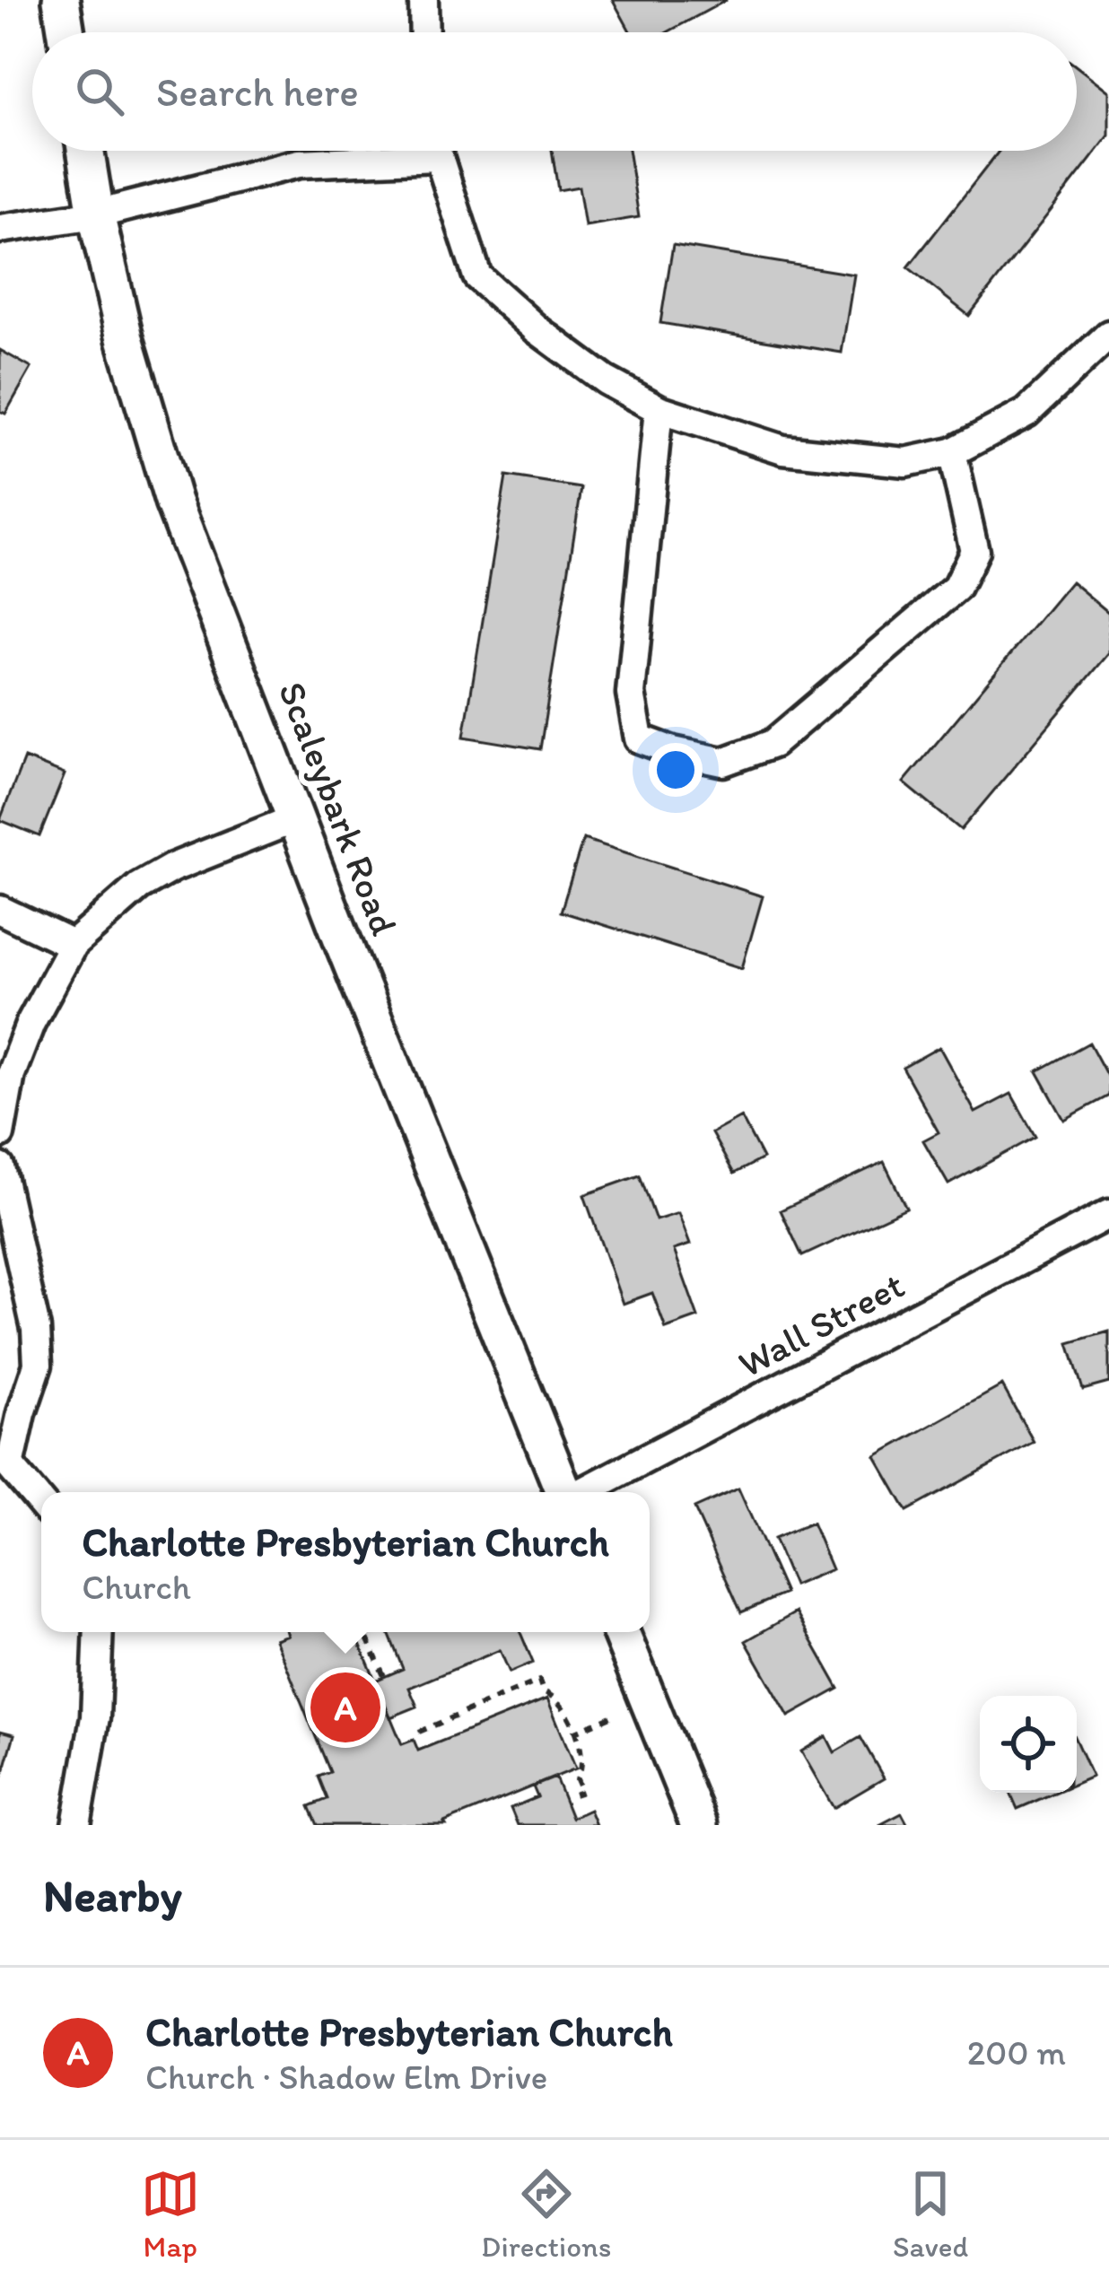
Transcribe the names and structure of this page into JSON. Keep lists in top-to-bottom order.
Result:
{
  "streets": {
    "street": ["Scaleybark Road", "Wall Street"]
  },
  "page": {
    "search": "Search here",
    "popup": ["Charlotte Presbyterian Church", "Church"],
    "pins": "A",
    "heading": "Nearby",
    "list": [
      {
        "mark": "A",
        "name": "Charlotte Presbyterian Church",
        "note": "Church · Shadow Elm Drive",
        "value": "200 m"
      }
    ],
    "nav": ["Map", "Directions", "Saved"]
  }
}
